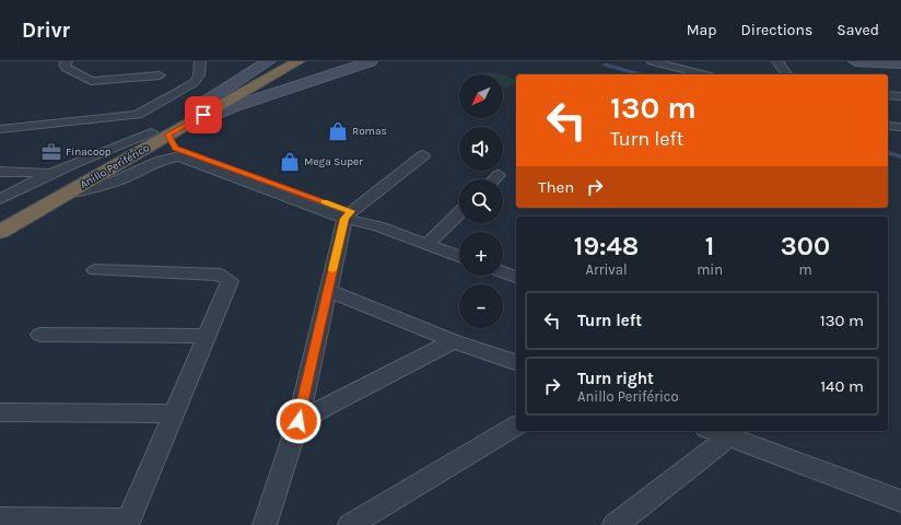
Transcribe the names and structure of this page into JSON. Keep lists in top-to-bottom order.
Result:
{
  "streets": {
    "highway": ["Anillo Periférico"]
  },
  "places": {
    "shop": ["Romas", "Mega Super"],
    "office": ["Finacoop"]
  },
  "north": "bottom left",
  "page": {
    "header": "Drivr",
    "nav": ["Map", "Directions", "Saved"],
    "map_buttons": ["+", "−"],
    "turn": ["130 m", "Turn left"],
    "then": "Then",
    "eta": [
      "19:48",
      "Arrival",
      "1",
      "min",
      "300",
      "m"
    ],
    "list": [
      {
        "name": "Turn left",
        "value": "130 m"
      },
      {
        "name": "Turn right",
        "note": "Anillo Periférico",
        "value": "140 m"
      }
    ]
  }
}
